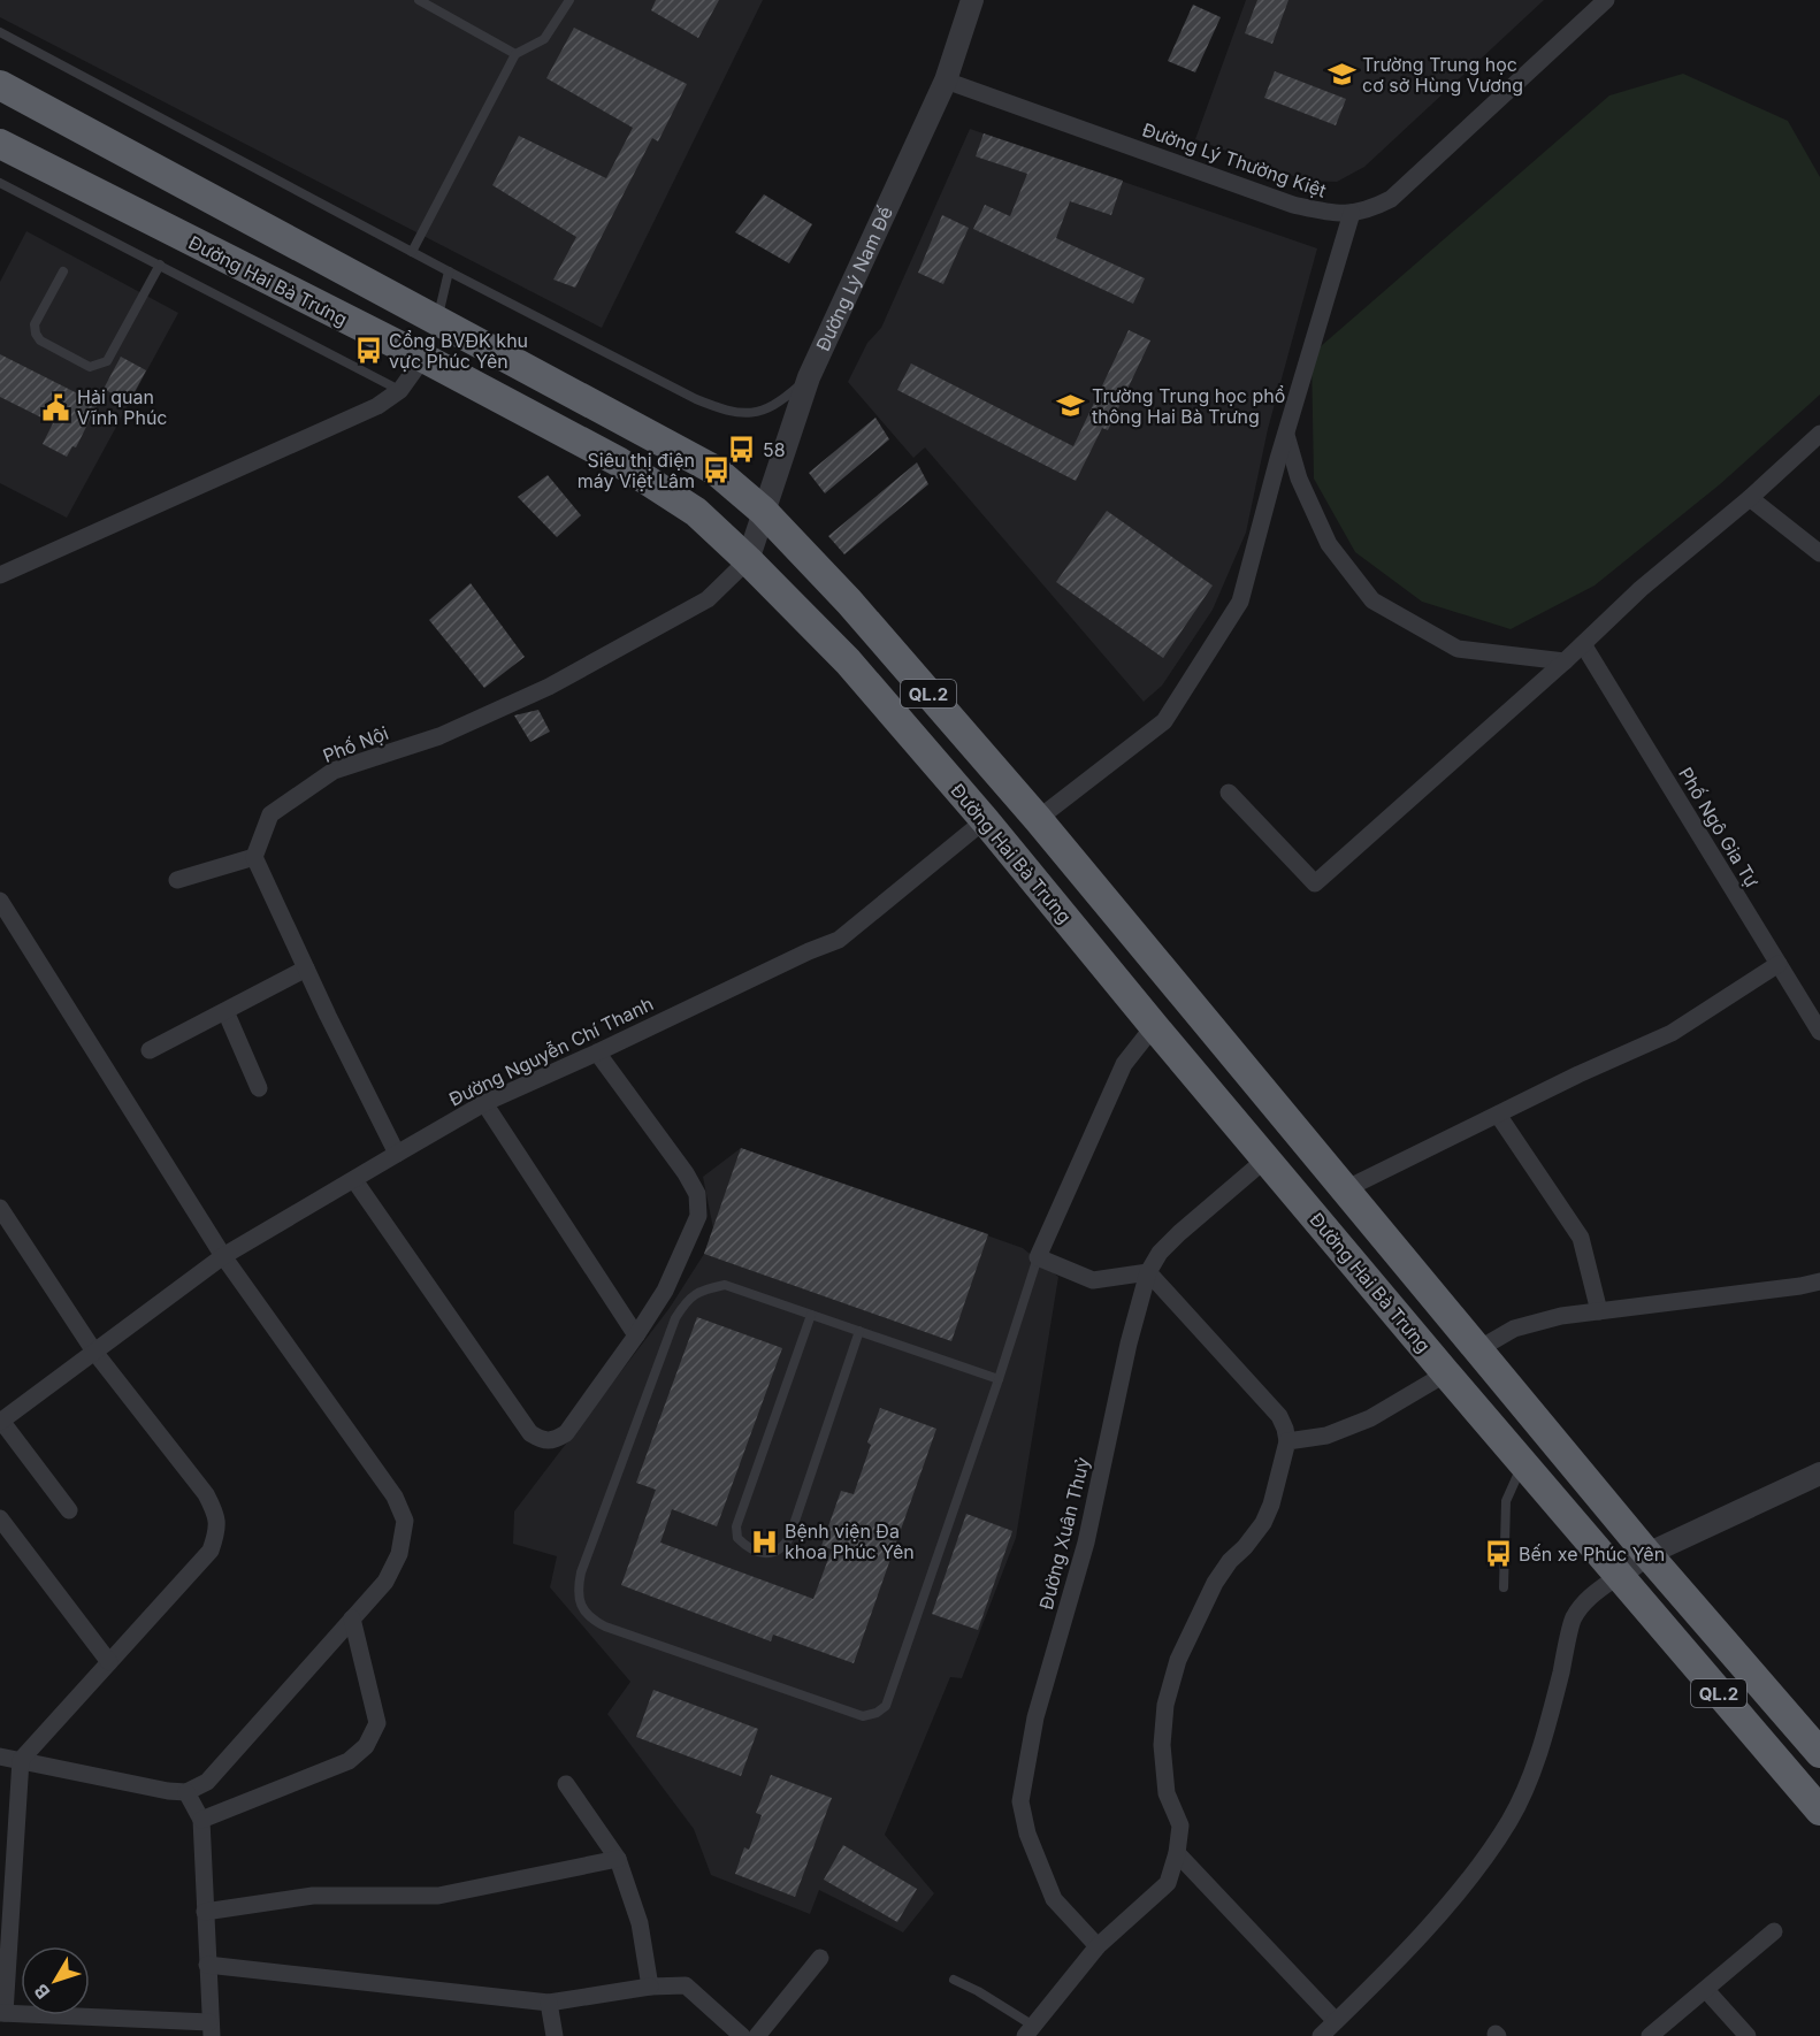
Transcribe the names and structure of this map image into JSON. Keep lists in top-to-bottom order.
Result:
{
  "streets": {
    "highway": ["Đường Hai Bà Trưng", "QL.2"],
    "street": [
      "Đường Lý Thường Kiệt",
      "Đường Lý Nam Đế",
      "Phố Nội",
      "Phố Ngô Gia Tự",
      "Đường Nguyễn Chí Thanh",
      "Đường Xuân Thuỷ"
    ]
  },
  "crossings": [
    ["Đường Lý Thường Kiệt", "Đường Lý Nam Đế"],
    ["Đường Lý Nam Đế", "Đường Hai Bà Trưng"],
    ["Đường Lý Nam Đế", "QL.2"],
    ["Đường Lý Nam Đế", "Phố Nội"],
    ["Đường Hai Bà Trưng", "Phố Nội"],
    ["Đường Hai Bà Trưng", "Đường Nguyễn Chí Thanh"],
    ["Đường Hai Bà Trưng", "Đường Xuân Thuỷ"]
  ],
  "places": {
    "school or university": ["Trường Trung học cơ sở Hùng Vương", "Trường Trung học phổ thông Hai Bà Trưng"],
    "bus stop": [
      "Cổng BVĐK khu vực Phúc Yên",
      "58",
      "Siêu thị điện máy Việt Lâm",
      "Bến xe Phúc Yên"
    ],
    "public building": ["Hải quan Vĩnh Phúc"],
    "hospital": ["Bệnh viện Đa khoa Phúc Yên"]
  },
  "north": "bottom left"
}
